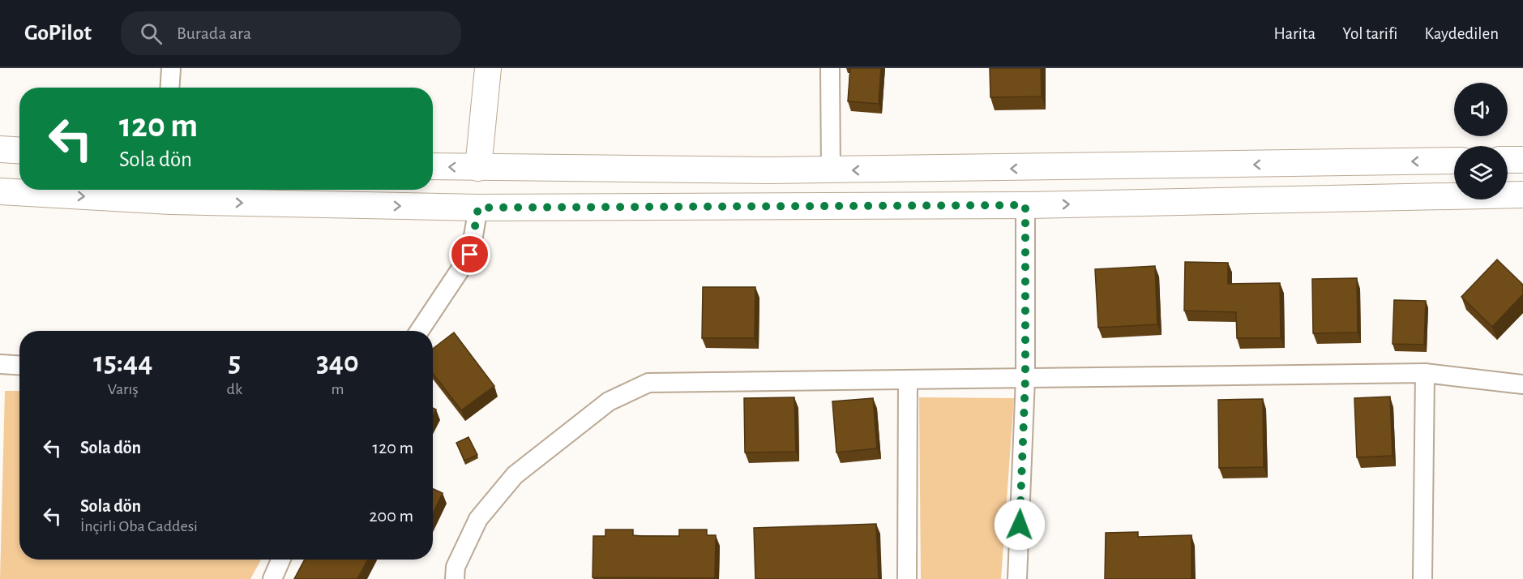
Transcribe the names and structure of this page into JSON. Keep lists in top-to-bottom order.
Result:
{
  "page": {
    "header": "GoPilot",
    "search": "Burada ara",
    "nav": ["Harita", "Yol tarifi", "Kaydedilen"],
    "turn": ["120 m", "Sola dön"],
    "eta": [
      "15:44",
      "Varış",
      "5",
      "dk",
      "340",
      "m"
    ],
    "list": [
      {
        "name": "Sola dön",
        "value": "120 m"
      },
      {
        "name": "Sola dön",
        "note": "İnçirli Oba Caddesi",
        "value": "200 m"
      }
    ]
  }
}
